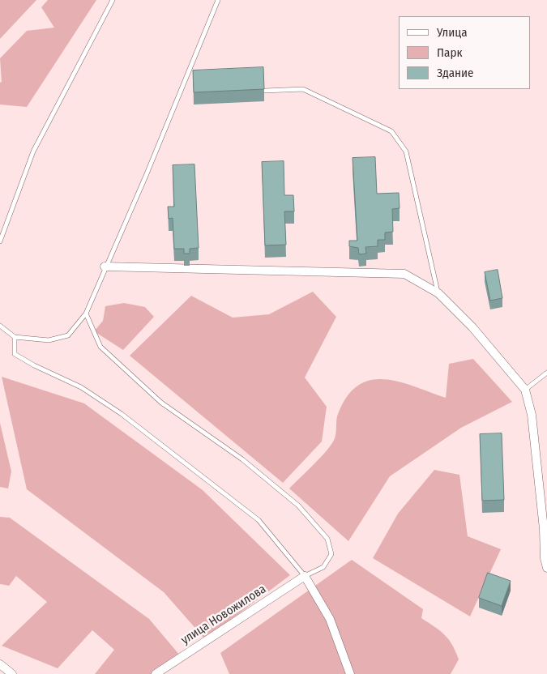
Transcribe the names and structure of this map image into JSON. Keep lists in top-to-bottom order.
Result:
{
  "streets": {
    "street": ["улица Новожилова"]
  },
  "legend": ["Улица", "Парк", "Здание"]
}
